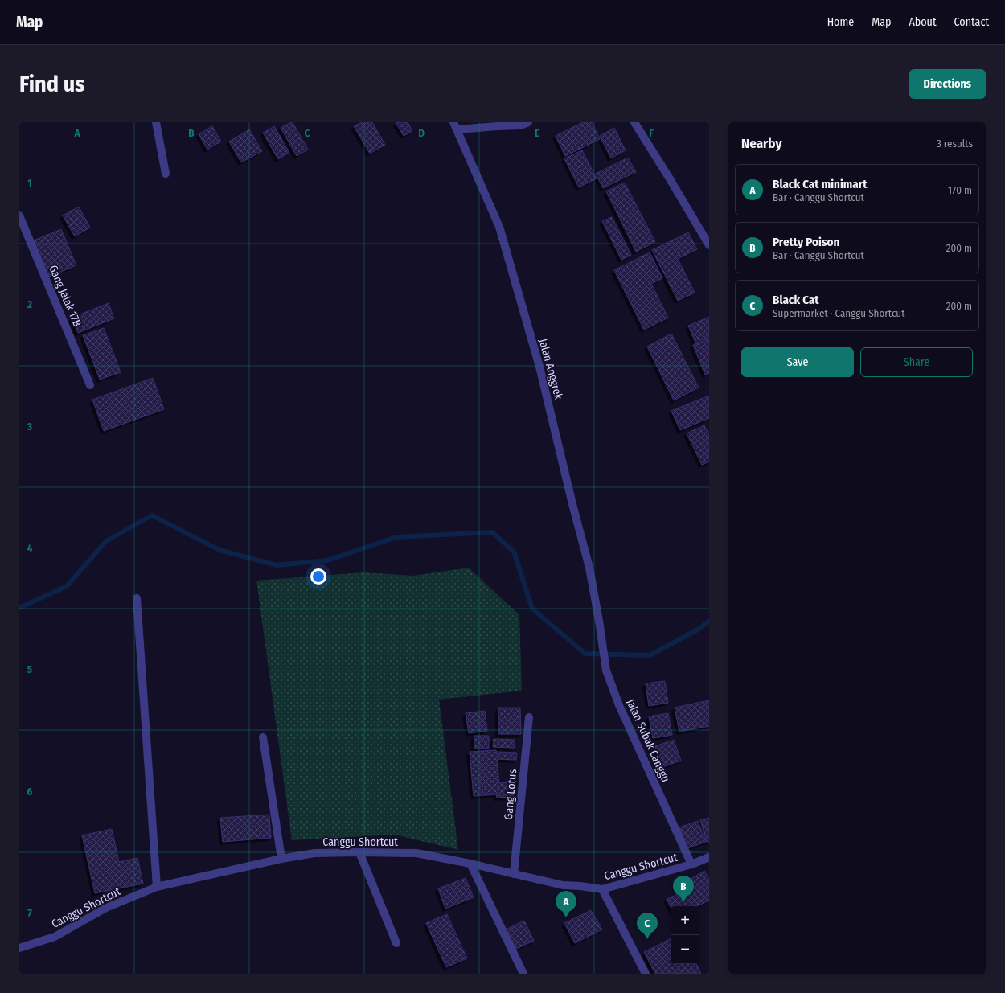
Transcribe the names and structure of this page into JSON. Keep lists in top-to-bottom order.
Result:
{
  "streets": {
    "street": [
      "Gang Jalak 17B",
      "Jalan Anggrek",
      "Jalan Subak Canggu",
      "Gang Lotus",
      "Canggu Shortcut"
    ]
  },
  "crossings": [
    ["Jalan Anggrek", "Jalan Subak Canggu"],
    ["Jalan Subak Canggu", "Canggu Shortcut"],
    ["Gang Lotus", "Canggu Shortcut"]
  ],
  "page": {
    "header": "Map",
    "nav": [
      "Home",
      "Map",
      "About",
      "Contact"
    ],
    "buttons": [
      "Directions",
      ["Save", "Share"]
    ],
    "title": "Find us",
    "heading": ["Nearby", "3 results"],
    "list": [
      {
        "mark": "A",
        "name": "Black Cat minimart",
        "note": "Bar · Canggu Shortcut",
        "value": "170 m"
      },
      {
        "mark": "B",
        "name": "Pretty Poison",
        "note": "Bar · Canggu Shortcut",
        "value": "200 m"
      },
      {
        "mark": "C",
        "name": "Black Cat",
        "note": "Supermarket · Canggu Shortcut",
        "value": "200 m"
      }
    ],
    "pins": ["B", "A", "C"],
    "map_buttons": ["+", "−"]
  },
  "grid": {
    "columns": [
      "A",
      "B",
      "C",
      "D",
      "E",
      "F"
    ],
    "rows": [
      "1",
      "2",
      "3",
      "4",
      "5",
      "6",
      "7"
    ]
  }
}
